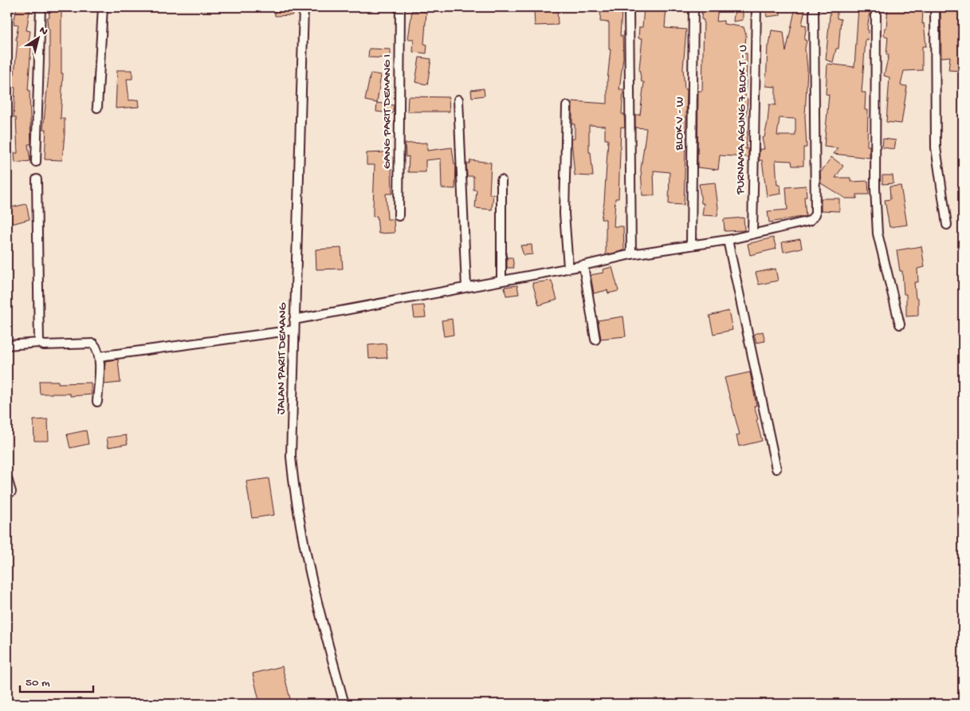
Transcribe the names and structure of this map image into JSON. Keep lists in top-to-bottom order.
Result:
{
  "streets": {
    "street": [
      "GANG PARIT DEMANG I",
      "PURNAMA AGUNG 7 BLOK T - U",
      "BLOK V - W",
      "JALAN PARIT DEMANG"
    ]
  },
  "scale_bar": "50 m",
  "north": "top right"
}
